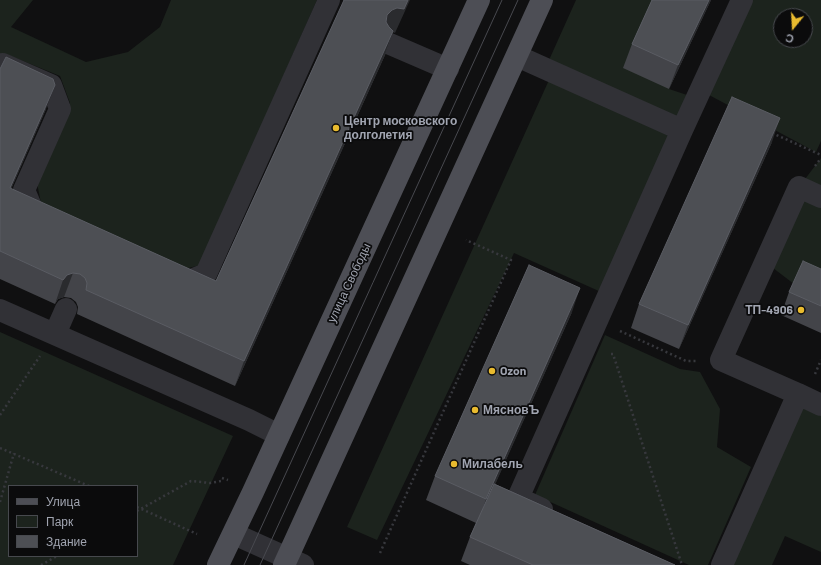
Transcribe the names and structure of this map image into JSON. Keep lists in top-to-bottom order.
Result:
{
  "streets": {
    "main road": ["улица Свободы"]
  },
  "places": [
    "Центр московского долголетия",
    "ТП-4906",
    "Ozon",
    "МясновЪ",
    "Милабель"
  ],
  "legend": ["Улица", "Парк", "Здание"],
  "north": "bottom"
}
